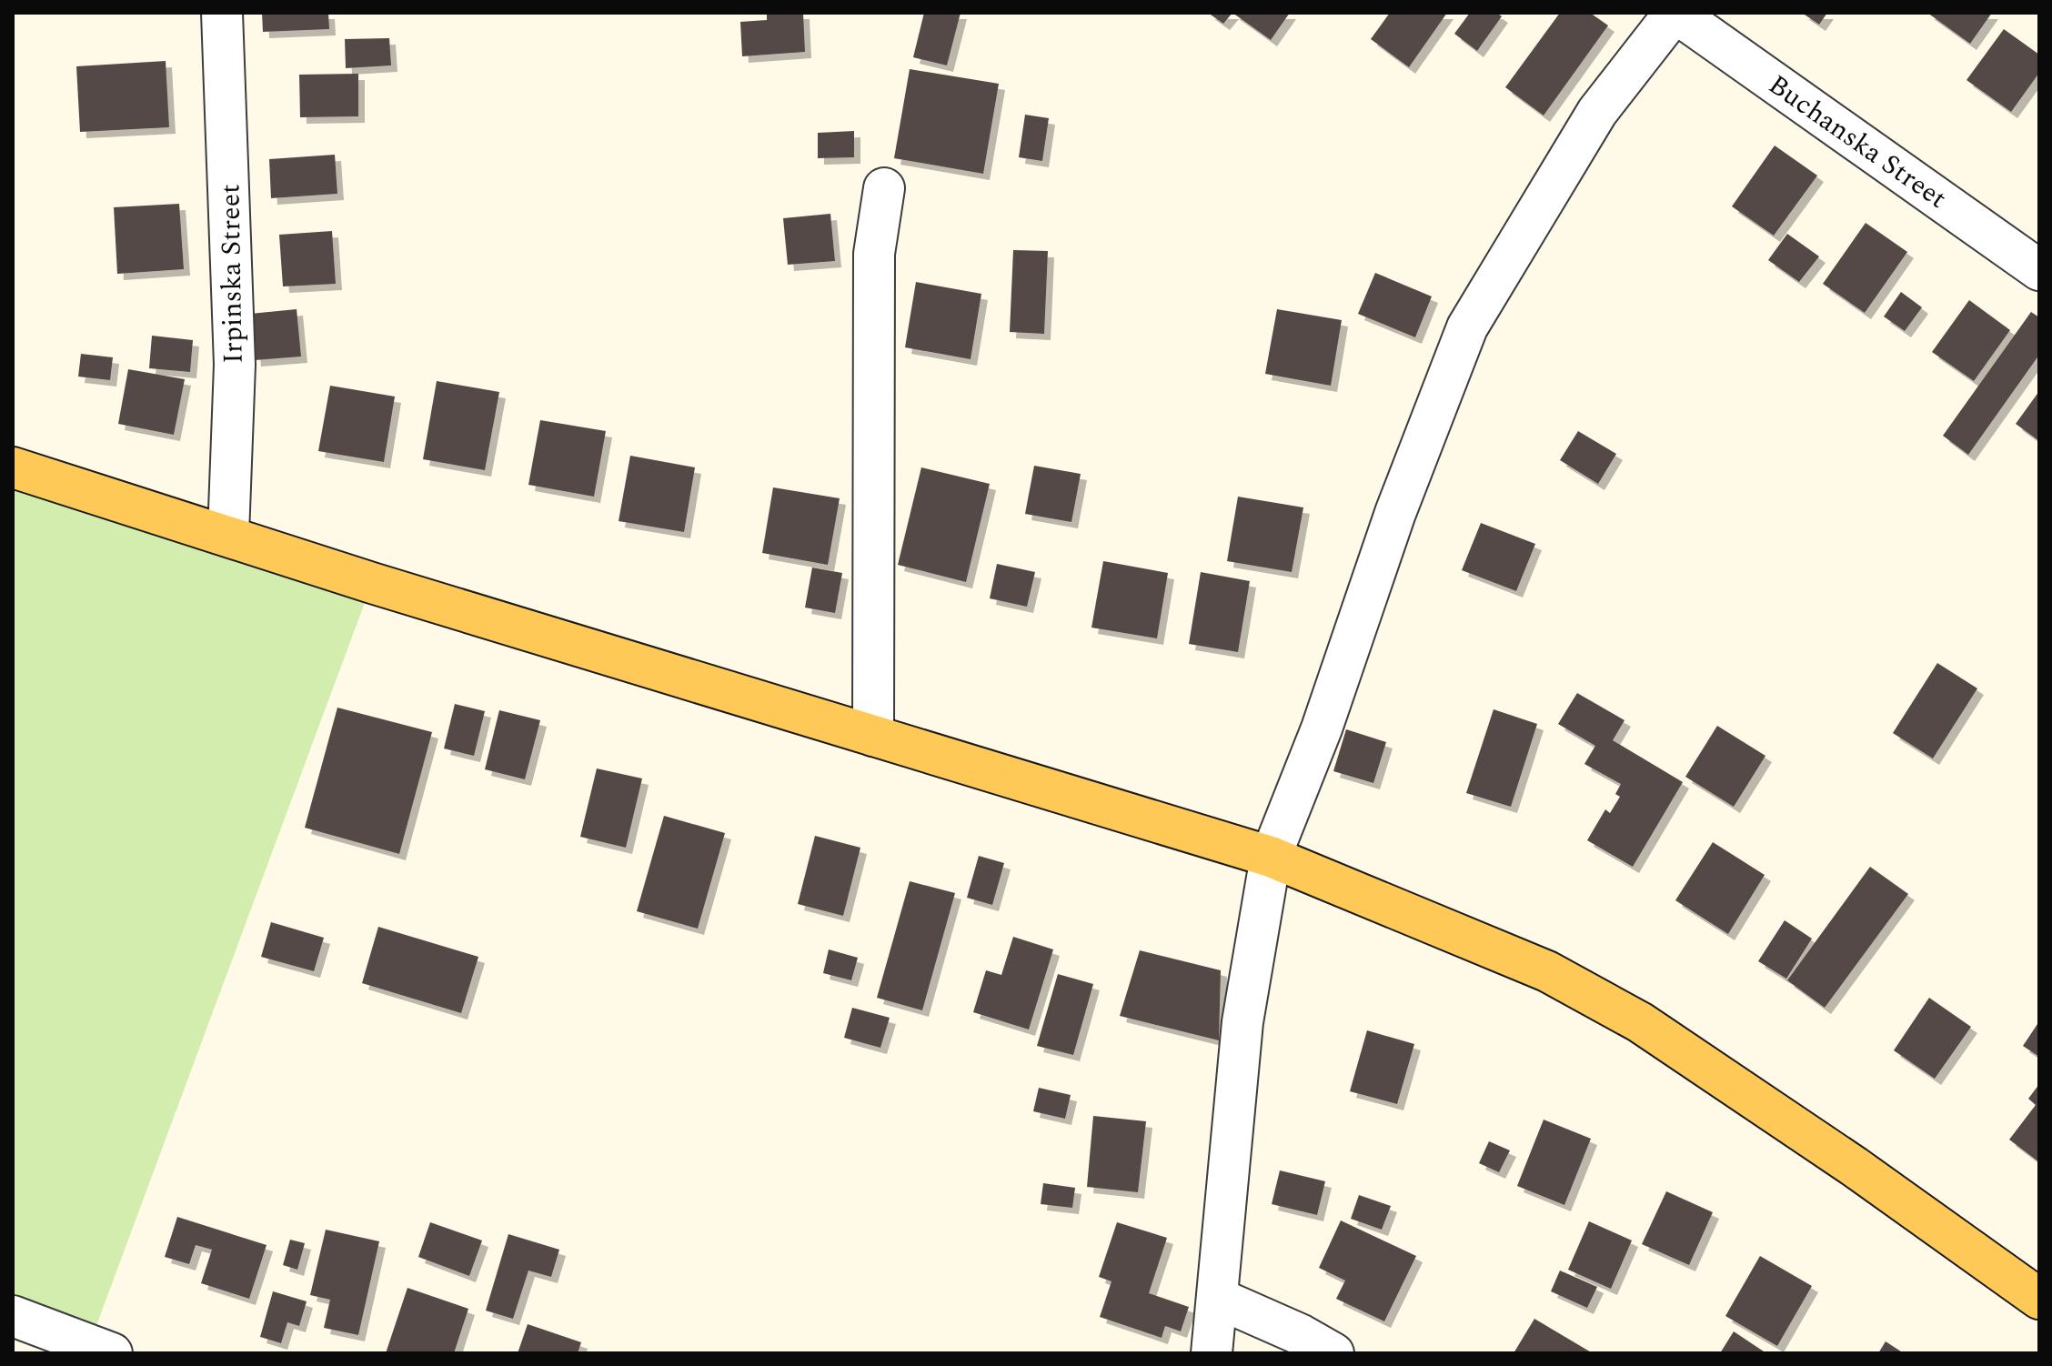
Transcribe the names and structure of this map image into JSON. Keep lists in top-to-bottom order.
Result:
{
  "streets": {
    "street": ["Buchanska Street", "Irpinska Street"]
  }
}
